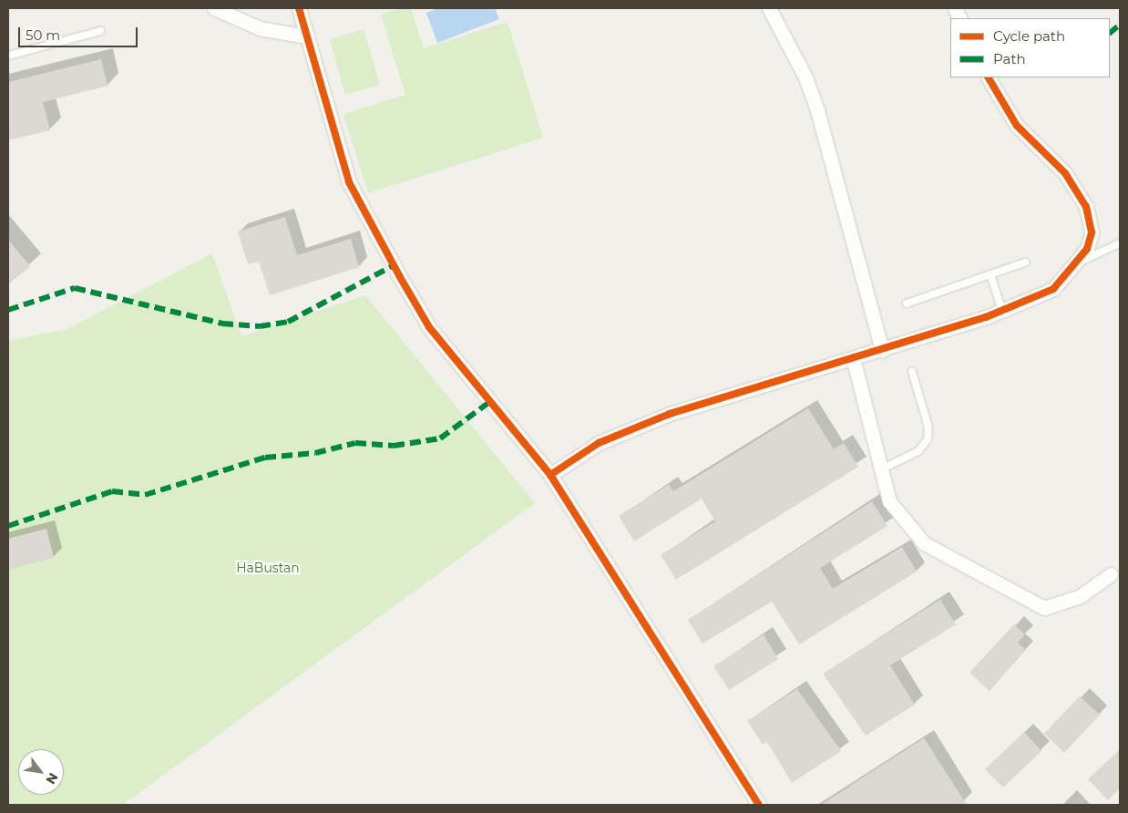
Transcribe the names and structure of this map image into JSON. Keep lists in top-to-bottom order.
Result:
{
  "parks": ["HaBustan"],
  "legend": ["Cycle path", "Path"],
  "scale_bar": "50 m",
  "north": "bottom right"
}
